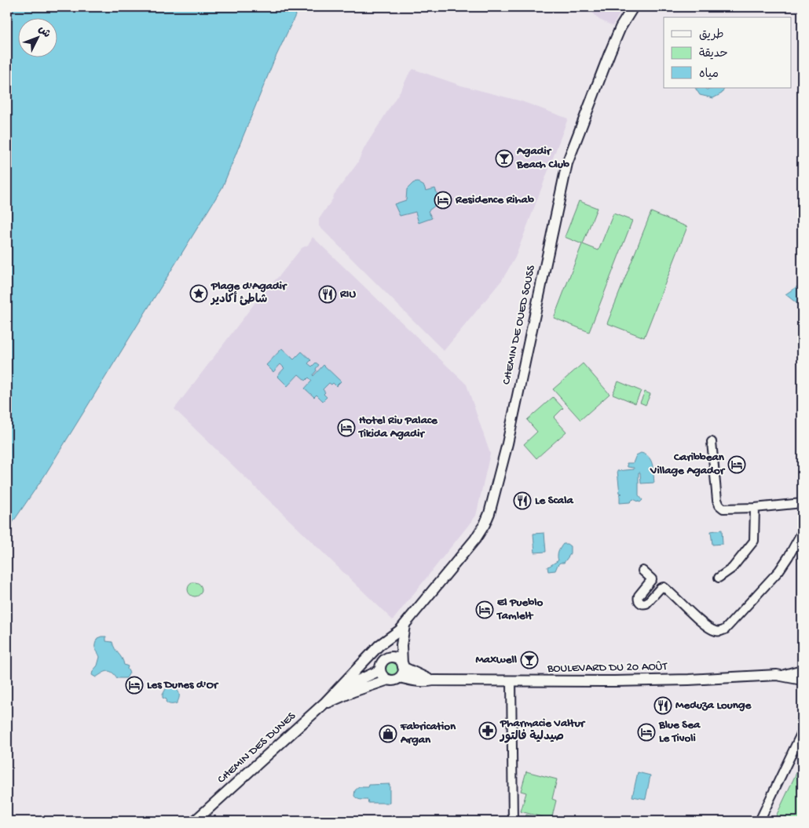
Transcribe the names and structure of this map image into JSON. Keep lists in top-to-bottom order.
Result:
{
  "streets": {
    "street": ["CHEMIN DE OUED SOUSS", "BOULEVARD DU 20 AOÛT", "CHEMIN DES DUNES"]
  },
  "crossings": [
    ["CHEMIN DE OUED SOUSS", "BOULEVARD DU 20 AOÛT"],
    ["CHEMIN DE OUED SOUSS", "CHEMIN DES DUNES"],
    ["BOULEVARD DU 20 AOÛT", "CHEMIN DES DUNES"]
  ],
  "places": {
    "bar": ["Agadir Beach Club", "Maxwell"],
    "hotel": [
      "Residence Rihab",
      "Hotel Riu Palace Tikida Agadir",
      "Caribbean Village Agador",
      "El Pueblo Tamlelt",
      "Les Dunes d'Or",
      "Blue Sea Le Tivoli"
    ],
    "place": ["Plage d'Agadir شاطئ أكادير"],
    "restaurant": ["RIU", "Le Scala", "Meduza Lounge"],
    "pharmacy": ["Pharmacie Valtur صيدلية فالتور"],
    "shop": ["Fabrication Argan"]
  },
  "legend": ["طريق", "حديقة", "مياه"],
  "north": "top right"
}
